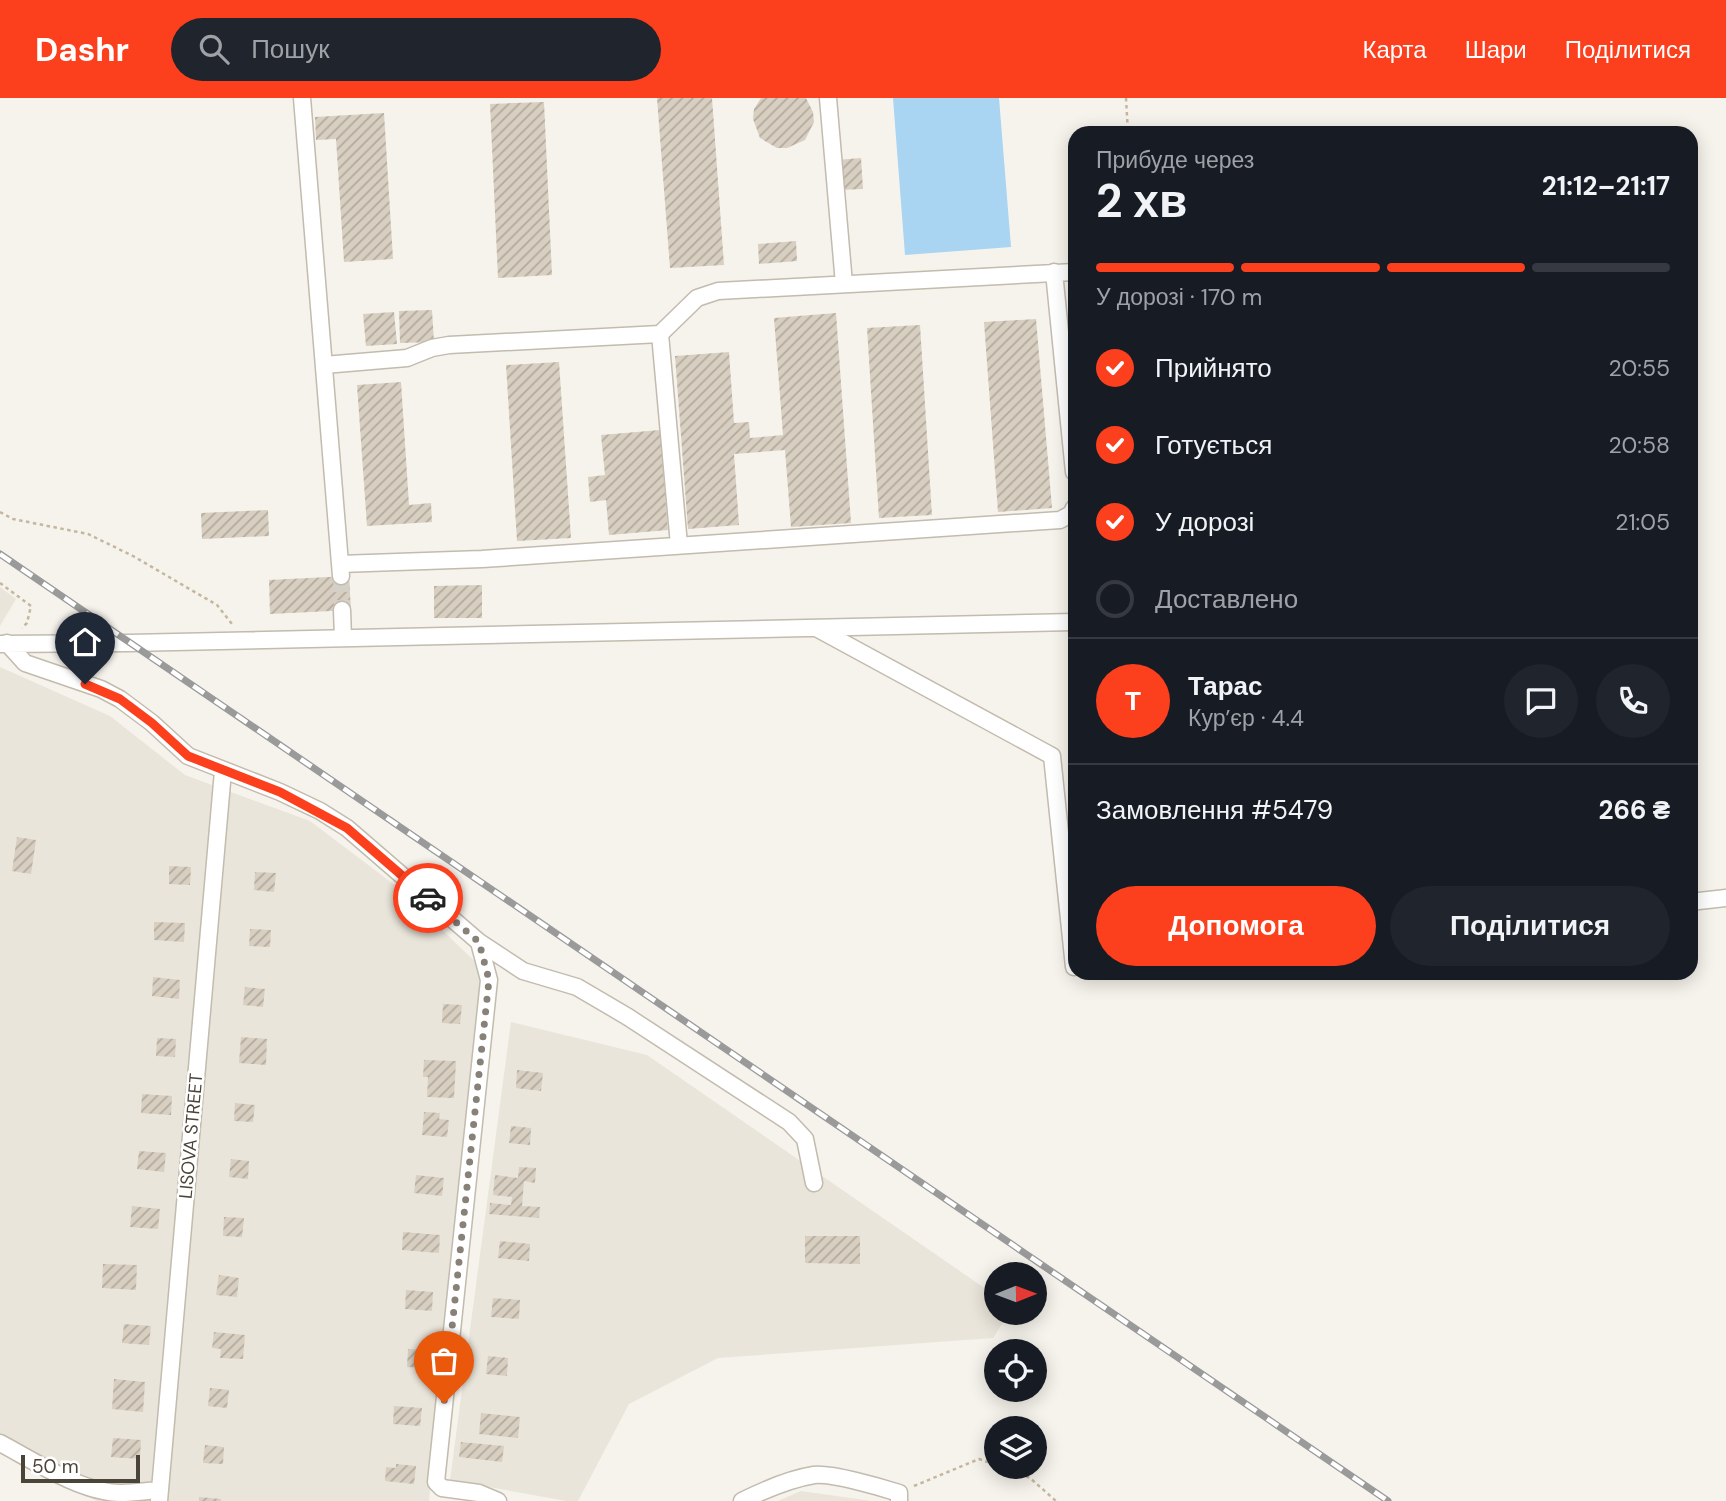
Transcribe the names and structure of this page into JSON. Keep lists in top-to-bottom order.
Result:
{
  "streets": {
    "street": ["LISOVA STREET"]
  },
  "scale_bar": "50 m",
  "north": "right",
  "page": {
    "header": "Dashr",
    "search": "Пошук",
    "nav": ["Карта", "Шари", "Поділитися"],
    "heading": ["2 хв", "Прибуде через", "21:12–21:17"],
    "panel": [
      "Тарас",
      "Кур’єр · 4.4",
      "Замовлення #5479",
      "266 ₴"
    ],
    "bar": "У дорозі · 170 m",
    "list": [
      ["Прийнято", "20:55"],
      ["Готується", "20:58"],
      ["У дорозі", "21:05"],
      "Доставлено"
    ],
    "round": "Т",
    "buttons": ["Допомога", "Поділитися"],
    "scale": "50 m"
  }
}
